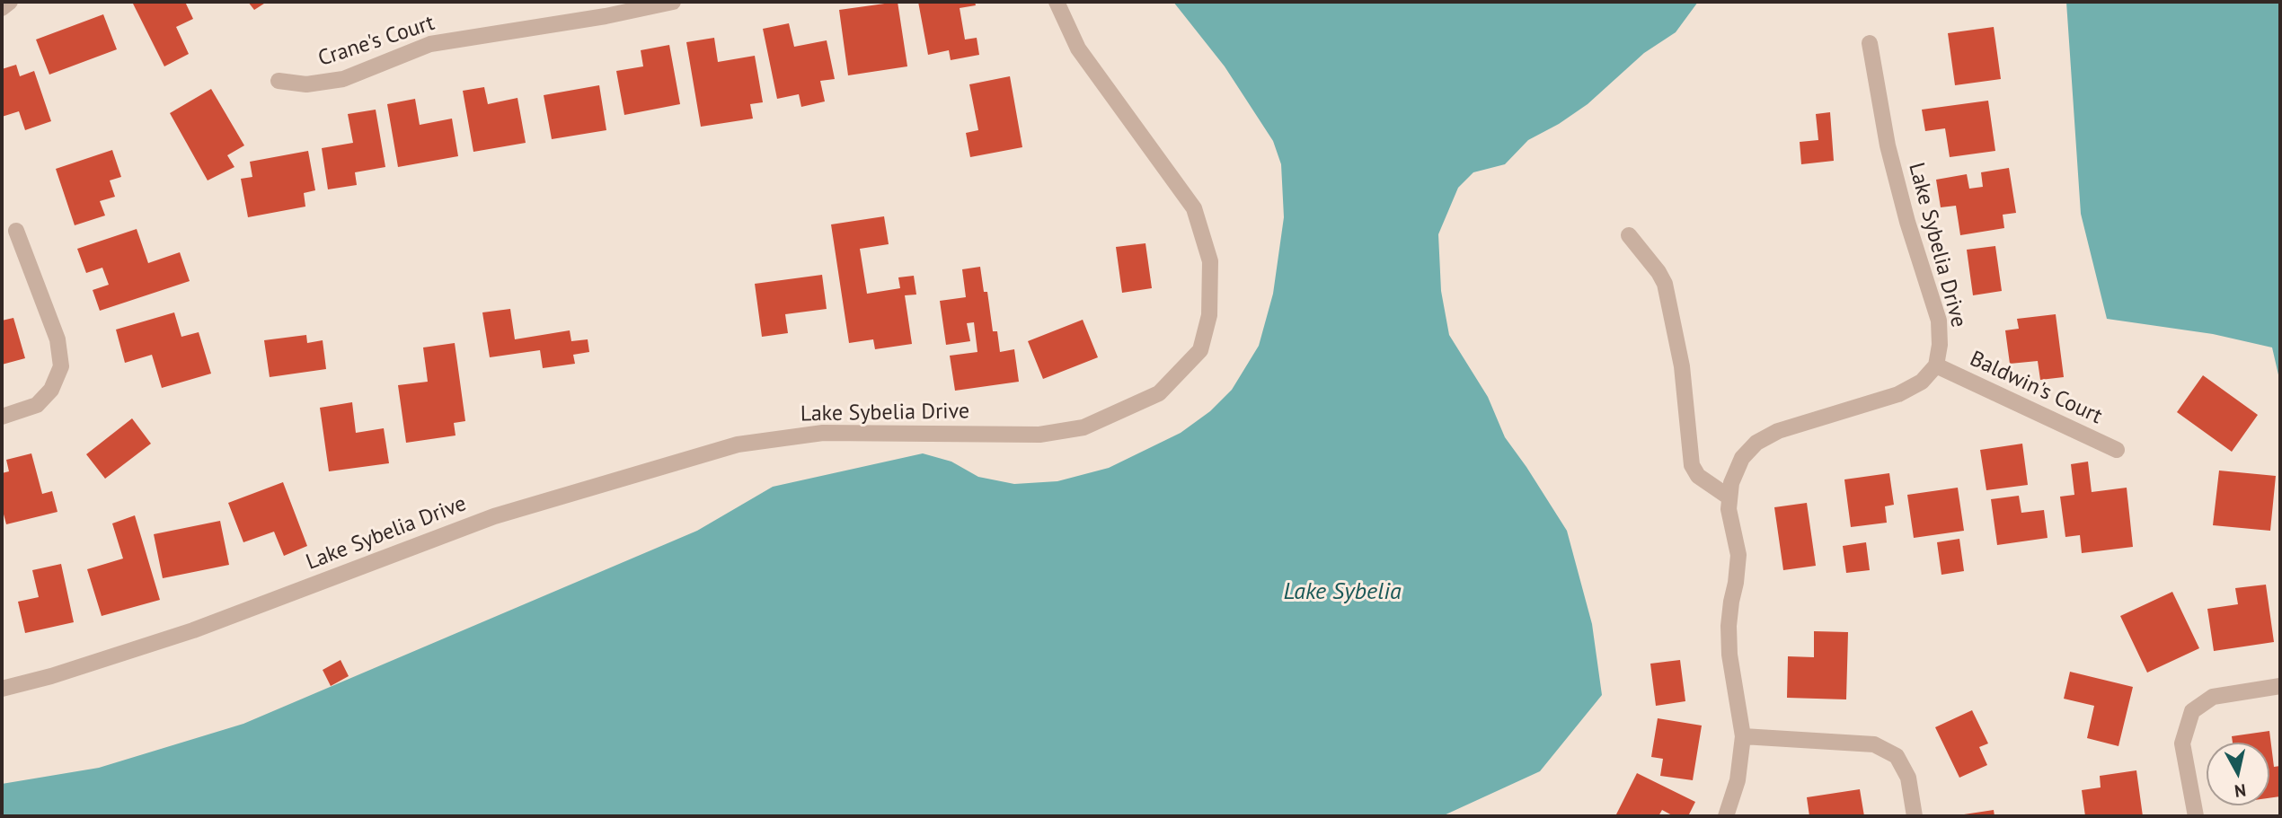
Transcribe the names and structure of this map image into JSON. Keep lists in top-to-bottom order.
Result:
{
  "streets": {
    "street": ["Crane's Court", "Lake Sybelia Drive", "Baldwin's Court"]
  },
  "crossings": [
    ["Lake Sybelia Drive", "Baldwin's Court"]
  ],
  "water": ["Lake Sybelia"],
  "north": "bottom"
}
